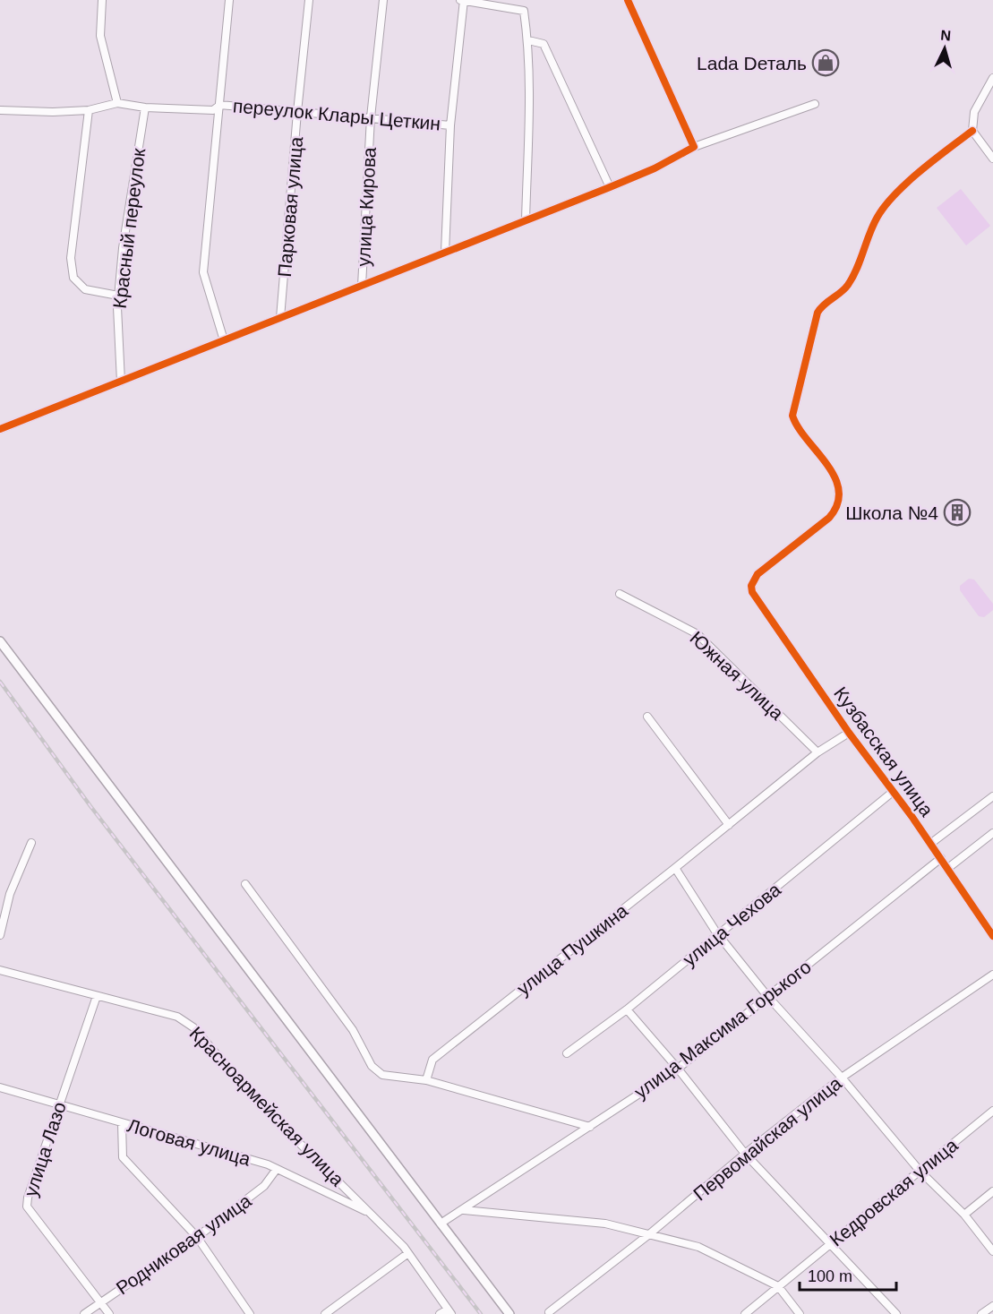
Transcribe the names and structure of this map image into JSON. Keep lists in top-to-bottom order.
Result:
{
  "streets": {
    "street": [
      "переулок Клары Цеткин",
      "Парковая улица",
      "улица Кирова",
      "Красный переулок",
      "Южная улица",
      "Кузбасская улица",
      "улица Чехова",
      "улица Пушкина",
      "улица Максима Горького",
      "Красноармейская улица",
      "Первомайская улица",
      "Логовая улица",
      "улица Лазо",
      "Кедровская улица",
      "Родниковая улица"
    ]
  },
  "crossings": [
    ["переулок Клары Цеткин", "Парковая улица"],
    ["переулок Клары Цеткин", "улица Кирова"],
    ["переулок Клары Цеткин", "Красный переулок"],
    ["Южная улица", "улица Пушкина"],
    ["Кузбасская улица", "улица Чехова"],
    ["Кузбасская улица", "улица Пушкина"],
    ["Кузбасская улица", "улица Максима Горького"],
    ["Красноармейская улица", "Логовая улица"],
    ["Красноармейская улица", "улица Лазо"],
    ["Логовая улица", "улица Лазо"],
    ["Логовая улица", "Родниковая улица"],
    ["улица Лазо", "Родниковая улица"]
  ],
  "places": {
    "shop": ["Lada Dеталь"],
    "building": ["Школа №4"]
  },
  "scale_bar": "100 m",
  "north": "top"
}
